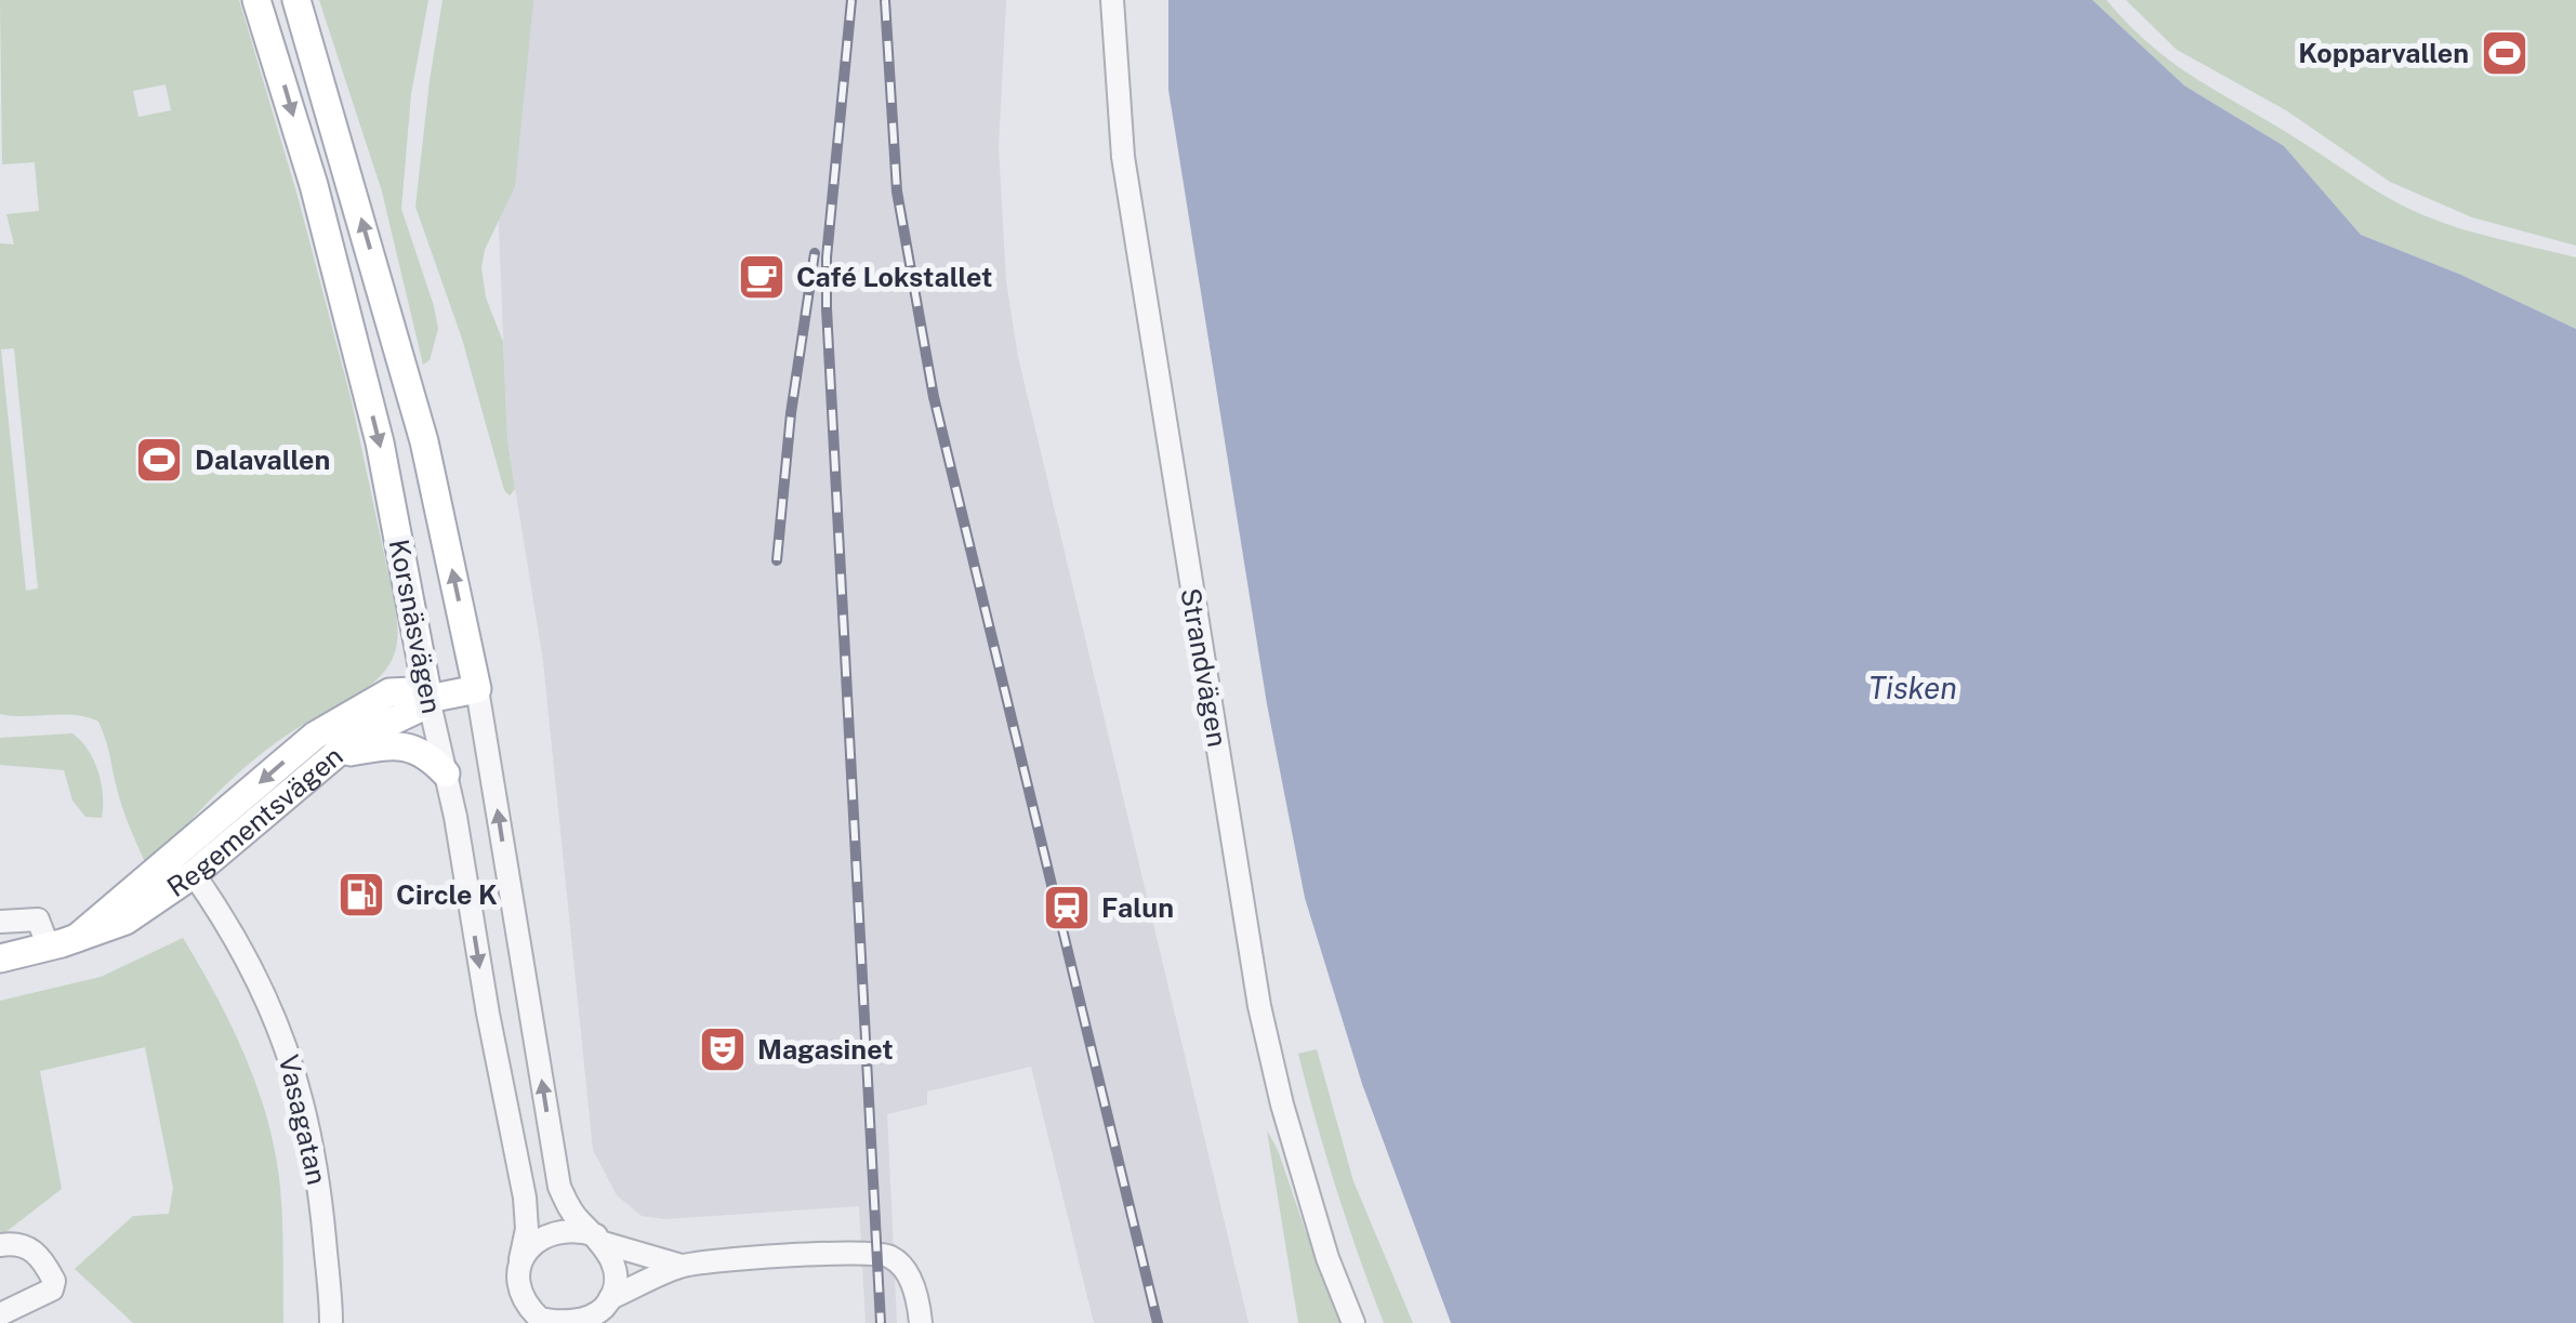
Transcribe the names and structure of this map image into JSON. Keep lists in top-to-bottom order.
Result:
{
  "streets": {
    "main road": ["Korsnäsvägen", "Regementsvägen"],
    "street": ["Strandvägen", "Vasagatan"]
  },
  "crossings": [
    ["Korsnäsvägen", "Regementsvägen"],
    ["Regementsvägen", "Vasagatan"]
  ],
  "water": ["Tisken"],
  "places": {
    "sports": ["Kopparvallen", "Dalavallen"],
    "cafe": ["Café Lokstallet"],
    "fuel station": ["Circle K"],
    "station": ["Falun"],
    "theatre": ["Magasinet"]
  }
}
